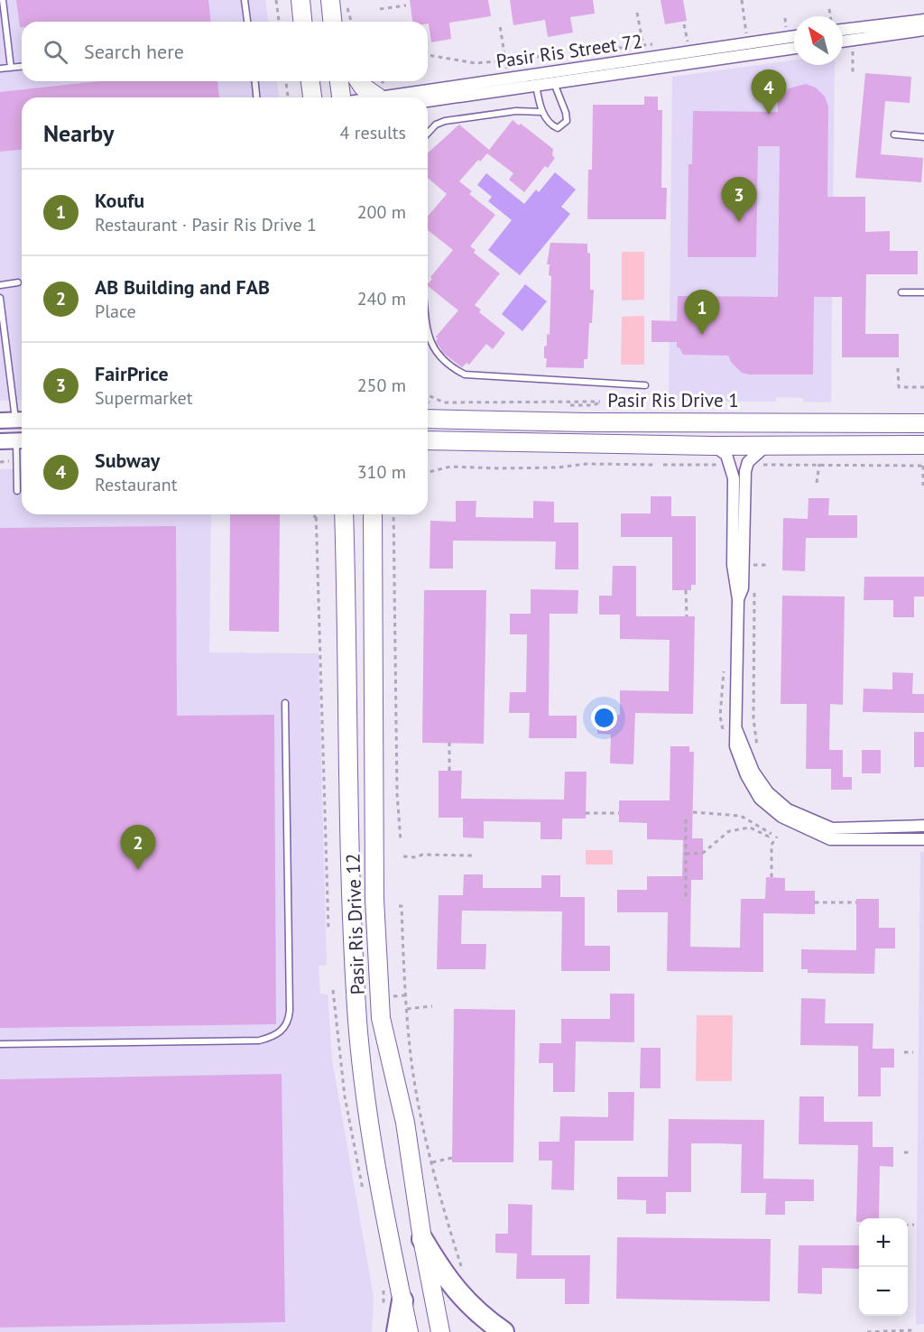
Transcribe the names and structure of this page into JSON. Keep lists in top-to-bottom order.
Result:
{
  "streets": {
    "main road": ["Pasir Ris Drive 1", "Pasir Ris Drive 12"],
    "street": ["Pasir Ris Street 72"]
  },
  "north": "top left",
  "page": {
    "search": "Search here",
    "pins": [
      "4",
      "3",
      "1",
      "2"
    ],
    "heading": ["Nearby", "4 results"],
    "list": [
      {
        "mark": "1",
        "name": "Koufu",
        "note": "Restaurant · Pasir Ris Drive 1",
        "value": "200 m"
      },
      {
        "mark": "2",
        "name": "AB Building and FAB",
        "note": "Place",
        "value": "240 m"
      },
      {
        "mark": "3",
        "name": "FairPrice",
        "note": "Supermarket",
        "value": "250 m"
      },
      {
        "mark": "4",
        "name": "Subway",
        "note": "Restaurant",
        "value": "310 m"
      }
    ],
    "map_buttons": ["+", "−"]
  }
}
